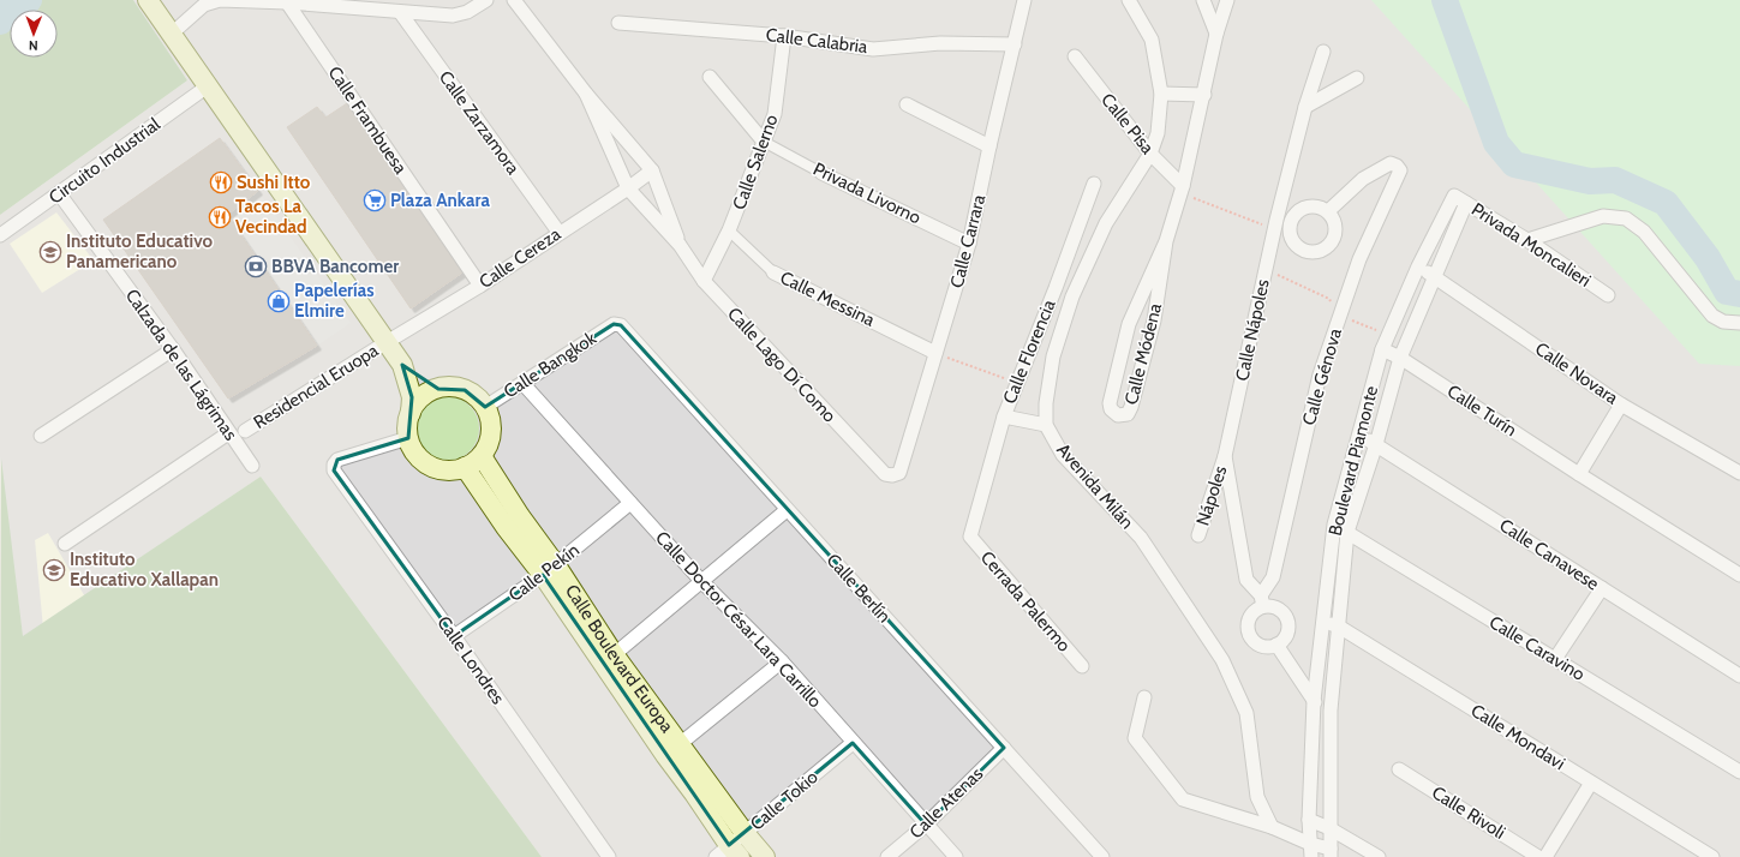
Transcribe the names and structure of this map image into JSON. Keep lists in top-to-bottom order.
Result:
{
  "streets": {
    "main road": ["Calle Boulevard Europa"],
    "street": [
      "Calle Calabria",
      "Calle Frambuesa",
      "Calle Zarzamora",
      "Calle Pisa",
      "Circuito Industrial",
      "Calle Salerno",
      "Privada Livorno",
      "Calle Carrara",
      "Privada Moncalieri",
      "Calle Cereza",
      "Calle Messina",
      "Calle Nápoles",
      "Calle Florencia",
      "Calle Módena",
      "Calzada de las Lágrimas",
      "Calle Bangkok",
      "Calle Lago Dí Como",
      "Calle Novara",
      "Calle Génova",
      "Residencial Eruopa",
      "Calle Turín",
      "Boulevard Piamonte",
      "Avenida Milán",
      "Nápoles",
      "Calle Canavese",
      "Calle Pekín",
      "Calle Berlín",
      "Cerrada Palermo",
      "Calle Doctor César Lara Carrillo",
      "Calle Caravino",
      "Calle Londres",
      "Calle Mondavi",
      "Calle Tokio",
      "Calle Atenas",
      "Calle Rivoli"
    ]
  },
  "crossings": [
    ["Calle Calabria", "Calle Salerno"],
    ["Calle Calabria", "Calle Carrara"],
    ["Calle Frambuesa", "Calle Cereza"],
    ["Calle Zarzamora", "Calle Cereza"],
    ["Calle Pisa", "Calle Módena"],
    ["Calle Pisa", "Avenida Milán"],
    ["Circuito Industrial", "Calzada de las Lágrimas"],
    ["Calle Salerno", "Privada Livorno"],
    ["Calle Salerno", "Calle Messina"],
    ["Calle Salerno", "Calle Lago Dí Como"],
    ["Privada Livorno", "Calle Carrara"],
    ["Calle Carrara", "Calle Messina"],
    ["Calle Carrara", "Calle Lago Dí Como"],
    ["Privada Moncalieri", "Boulevard Piamonte"],
    ["Calle Cereza", "Calle Lago Dí Como"],
    ["Calle Cereza", "Residencial Eruopa"],
    ["Calle Nápoles", "Calle Génova"],
    ["Calle Nápoles", "Nápoles"],
    ["Calle Florencia", "Avenida Milán"],
    ["Calle Florencia", "Cerrada Palermo"],
    ["Calle Bangkok", "Calle Berlín"],
    ["Calle Bangkok", "Calle Doctor César Lara Carrillo"],
    ["Calle Bangkok", "Calle Boulevard Europa"],
    ["Calle Bangkok", "Calle Londres"],
    ["Calle Novara", "Boulevard Piamonte"],
    ["Calle Turín", "Boulevard Piamonte"],
    ["Boulevard Piamonte", "Calle Canavese"],
    ["Boulevard Piamonte", "Calle Caravino"],
    ["Boulevard Piamonte", "Calle Mondavi"],
    ["Calle Pekín", "Calle Doctor César Lara Carrillo"],
    ["Calle Pekín", "Calle Boulevard Europa"],
    ["Calle Pekín", "Calle Londres"],
    ["Calle Berlín", "Calle Atenas"],
    ["Calle Doctor César Lara Carrillo", "Calle Tokio"],
    ["Calle Doctor César Lara Carrillo", "Calle Atenas"],
    ["Calle Boulevard Europa", "Calle Londres"],
    ["Calle Boulevard Europa", "Calle Tokio"]
  ],
  "places": {
    "restaurant": ["Sushi Itto", "Tacos La Vecindad"],
    "supermarket": ["Plaza Ankara"],
    "school or university": ["Instituto Educativo Panamericano", "Instituto Educativo Xallapan"],
    "bank": ["BBVA Bancomer"],
    "shop": ["Papelerías Elmire"]
  },
  "north": "bottom"
}
